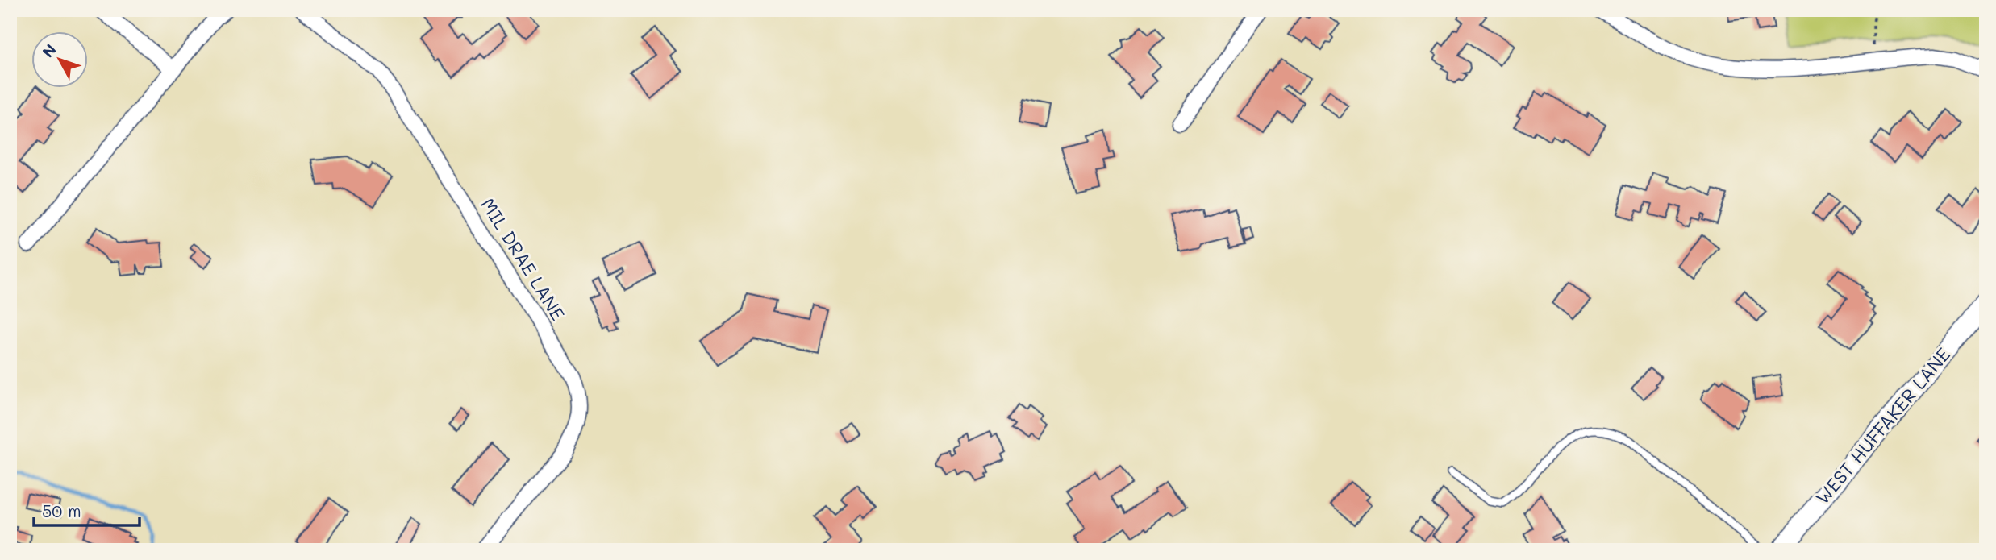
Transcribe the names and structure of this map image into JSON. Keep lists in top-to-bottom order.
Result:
{
  "streets": {
    "street": ["MIL DRAE LANE", "WEST HUFFAKER LANE"]
  },
  "scale_bar": "50 m",
  "north": "top left"
}
